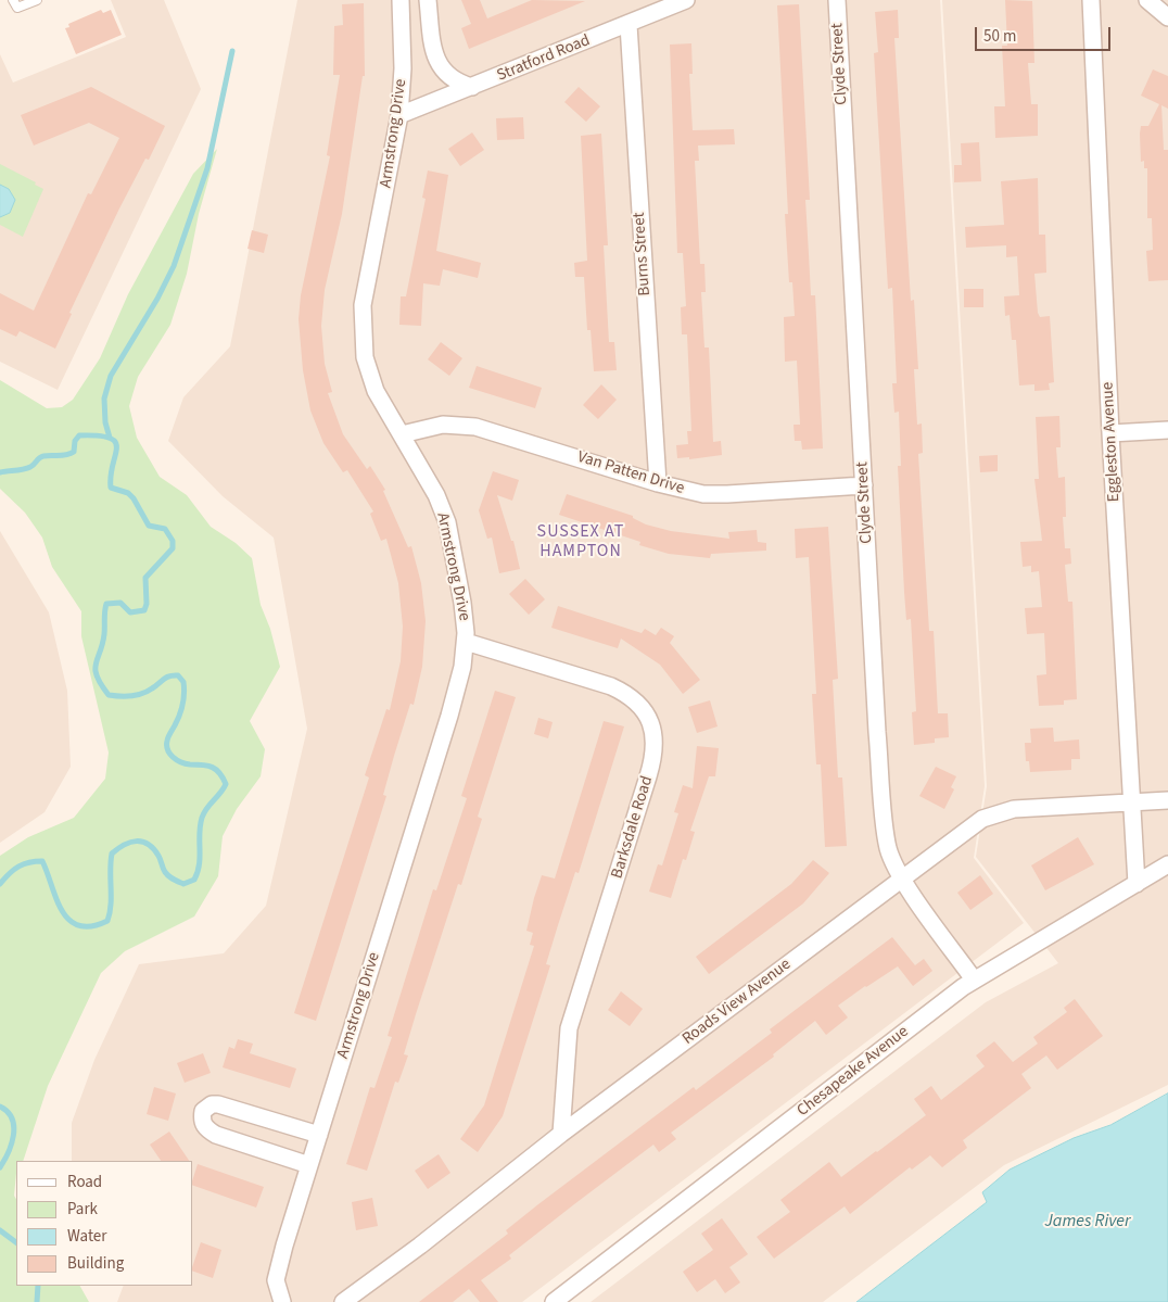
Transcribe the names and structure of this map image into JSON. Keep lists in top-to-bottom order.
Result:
{
  "streets": {
    "street": [
      "Stratford Road",
      "Clyde Street",
      "Armstrong Drive",
      "Burns Street",
      "Eggleston Avenue",
      "Van Patten Drive",
      "Barksdale Road",
      "Roads View Avenue",
      "Chesapeake Avenue"
    ]
  },
  "crossings": [
    ["Stratford Road", "Armstrong Drive"],
    ["Stratford Road", "Burns Street"],
    ["Clyde Street", "Van Patten Drive"],
    ["Clyde Street", "Roads View Avenue"],
    ["Clyde Street", "Chesapeake Avenue"],
    ["Armstrong Drive", "Van Patten Drive"],
    ["Armstrong Drive", "Barksdale Road"],
    ["Burns Street", "Van Patten Drive"],
    ["Eggleston Avenue", "Roads View Avenue"],
    ["Eggleston Avenue", "Chesapeake Avenue"],
    ["Barksdale Road", "Roads View Avenue"]
  ],
  "districts": ["SUSSEX AT HAMPTON"],
  "water": ["James River"],
  "legend": [
    "Road",
    "Park",
    "Water",
    "Building"
  ],
  "scale_bar": "50 m"
}
